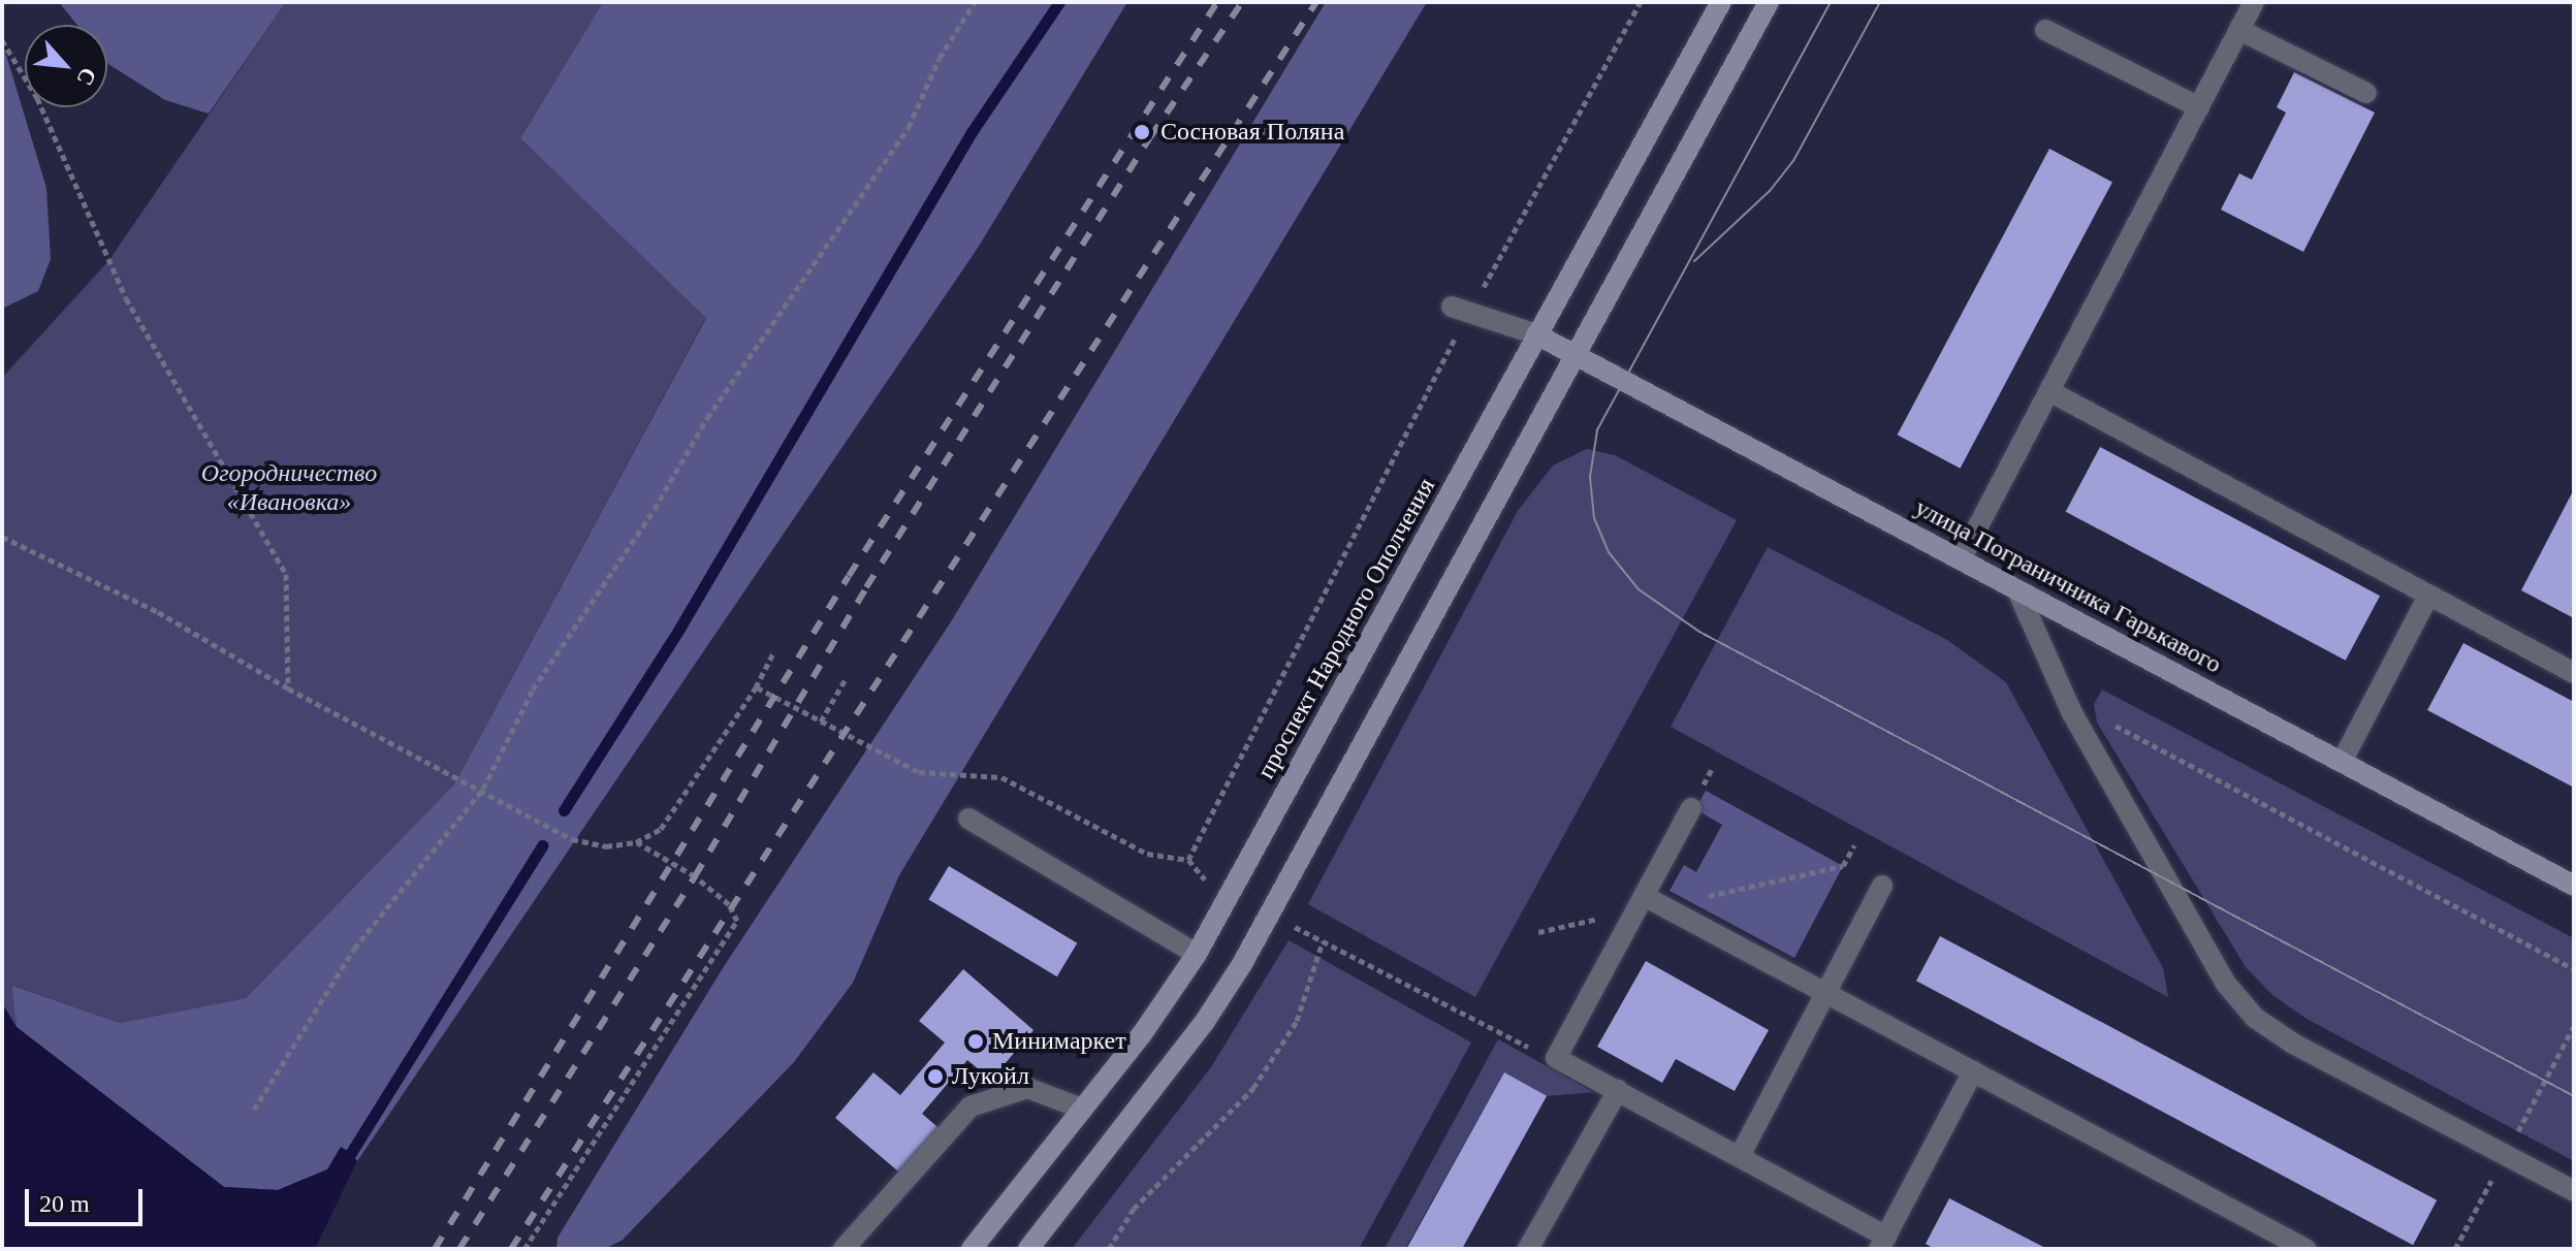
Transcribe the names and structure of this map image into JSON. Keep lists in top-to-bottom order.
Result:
{
  "streets": {
    "street": ["улица Пограничника Гарькавого", "проспект Народного Ополчения"]
  },
  "crossings": [
    ["улица Пограничника Гарькавого", "проспект Народного Ополчения"]
  ],
  "parks": ["Огородничество «Ивановка»"],
  "places": ["Сосновая Поляна", "Минимаркет", "Лукойл"],
  "scale_bar": "20 m",
  "north": "bottom right"
}
